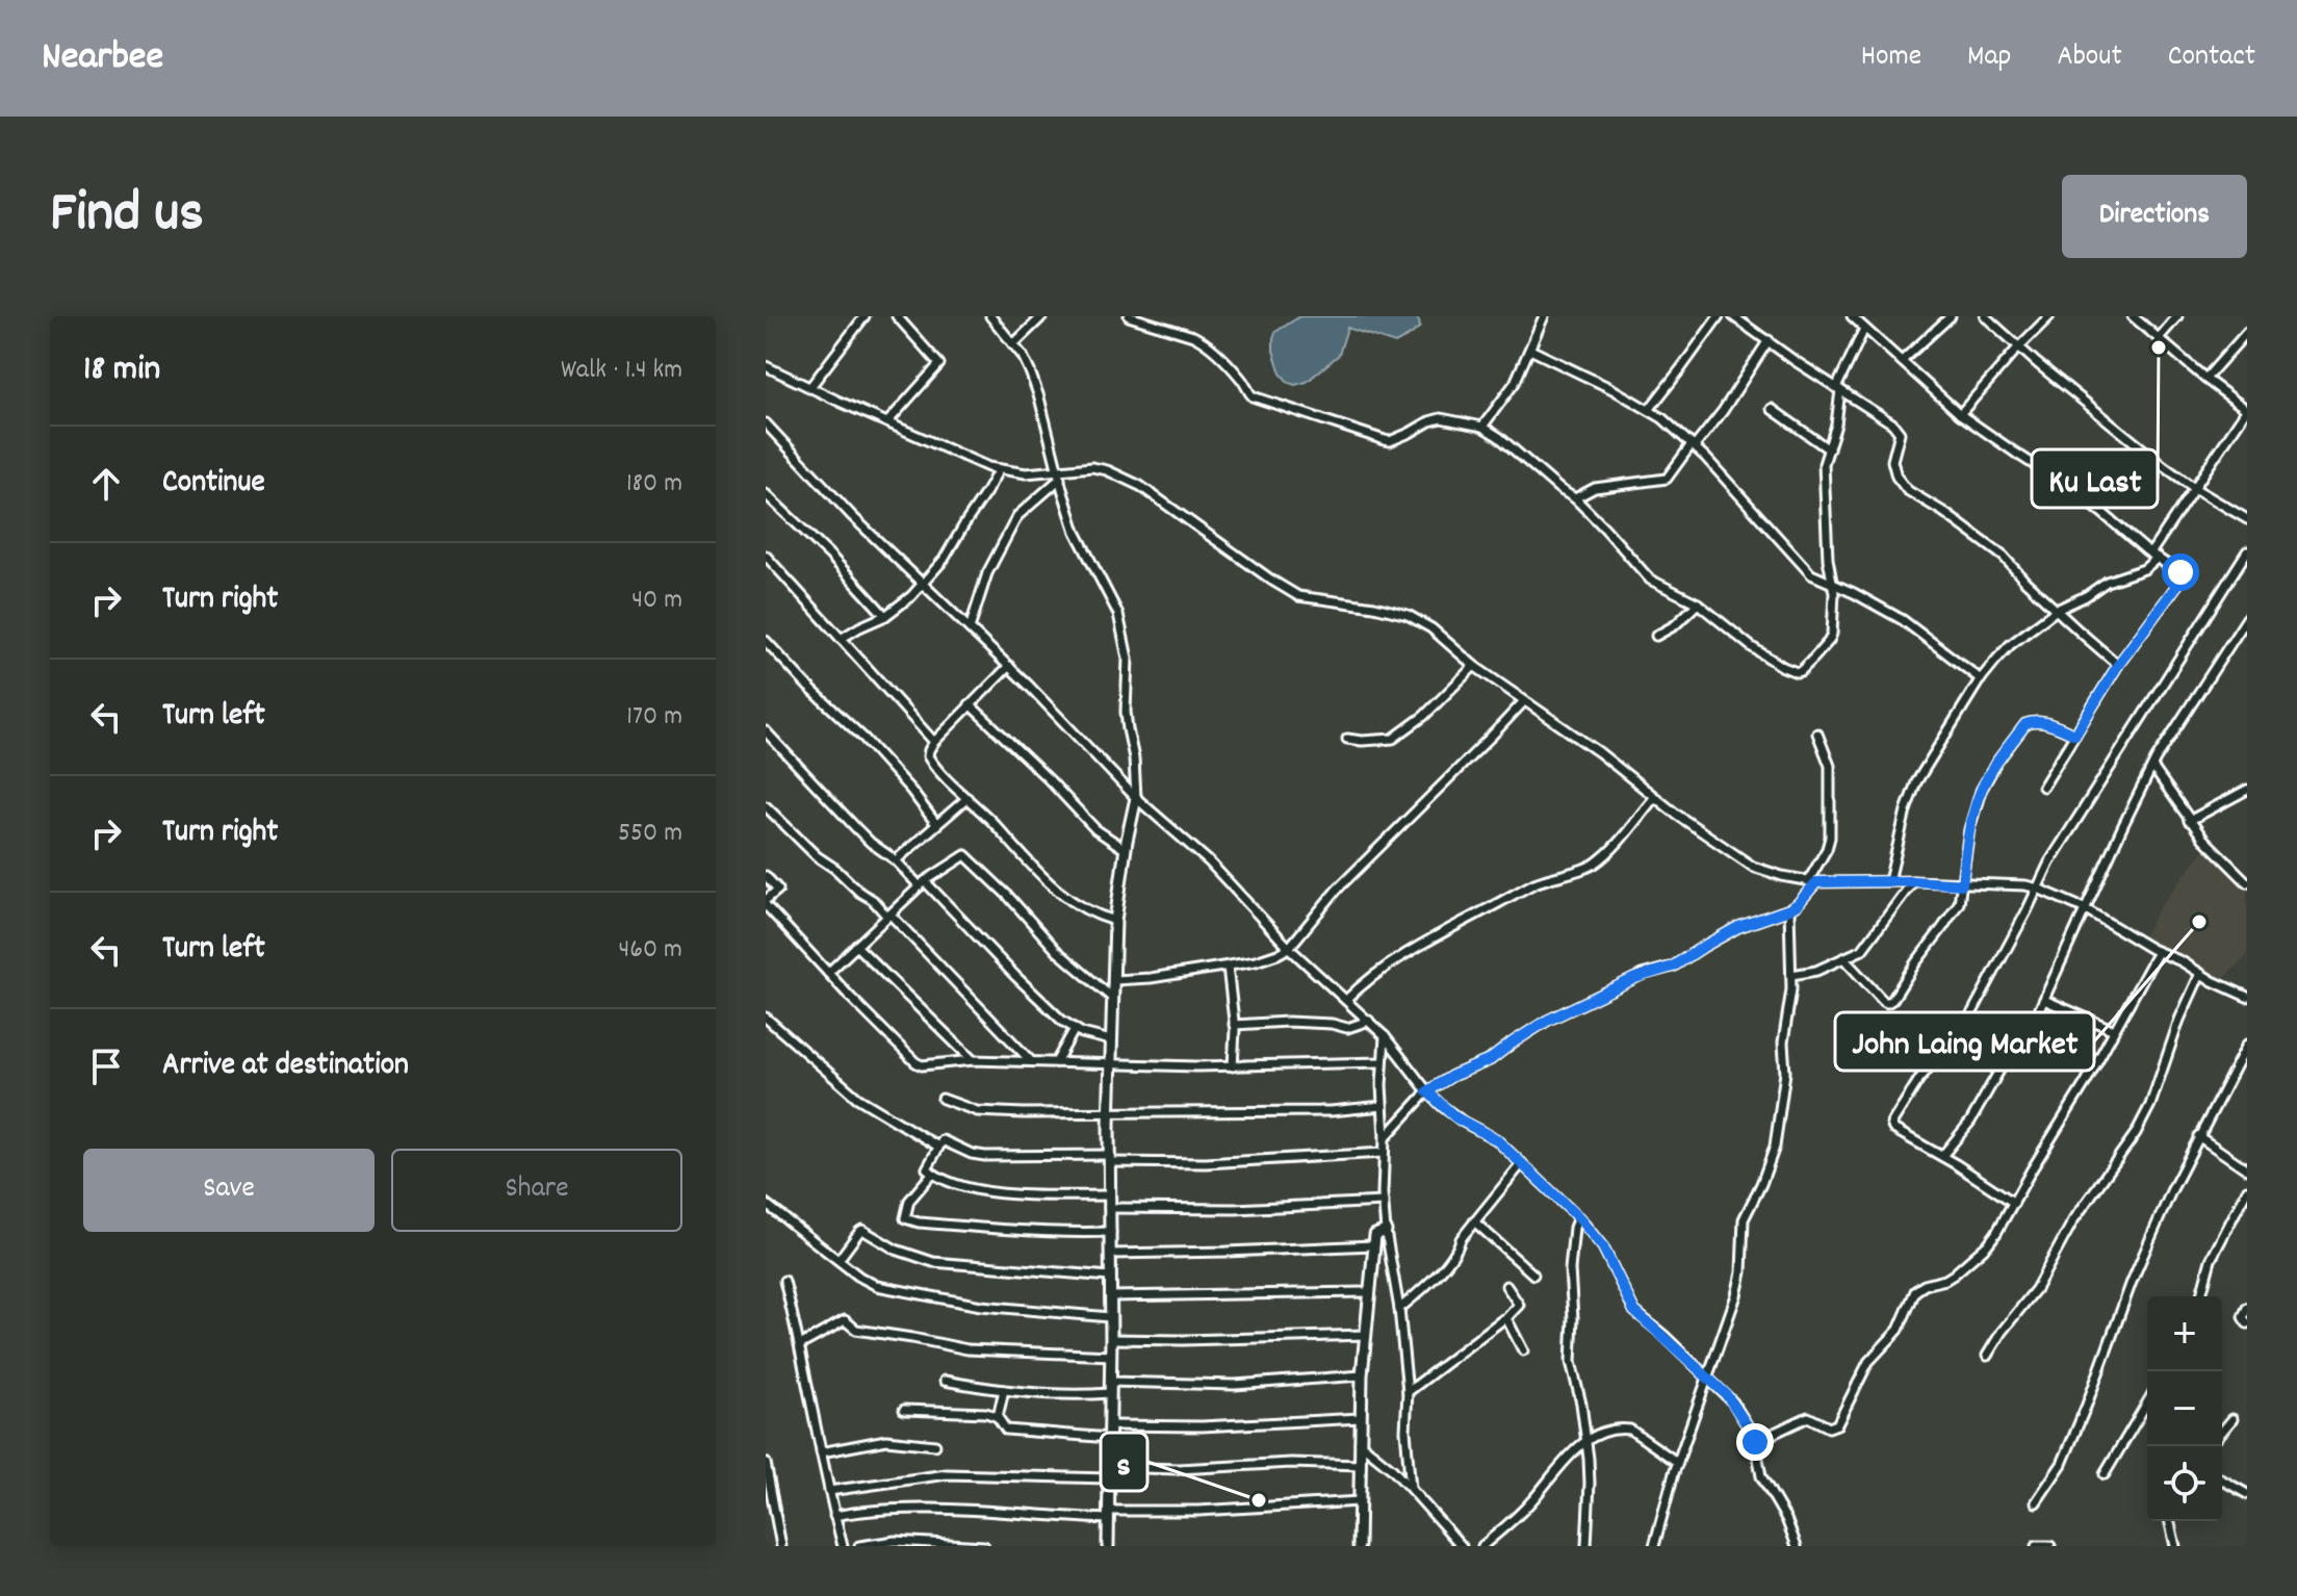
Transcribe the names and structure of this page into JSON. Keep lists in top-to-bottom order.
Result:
{
  "places": ["Ku Last", "John Laing Market", "s"],
  "page": {
    "header": "Nearbee",
    "nav": [
      "Home",
      "Map",
      "About",
      "Contact"
    ],
    "title": "Find us",
    "buttons": [
      "Directions",
      ["Save", "Share"]
    ],
    "heading": ["18 min", "Walk · 1.4 km"],
    "list": [
      ["Continue", "180 m"],
      ["Turn right", "40 m"],
      ["Turn left", "170 m"],
      ["Turn right", "550 m"],
      ["Turn left", "460 m"],
      "Arrive at destination"
    ],
    "map_buttons": ["+", "−"]
  }
}
